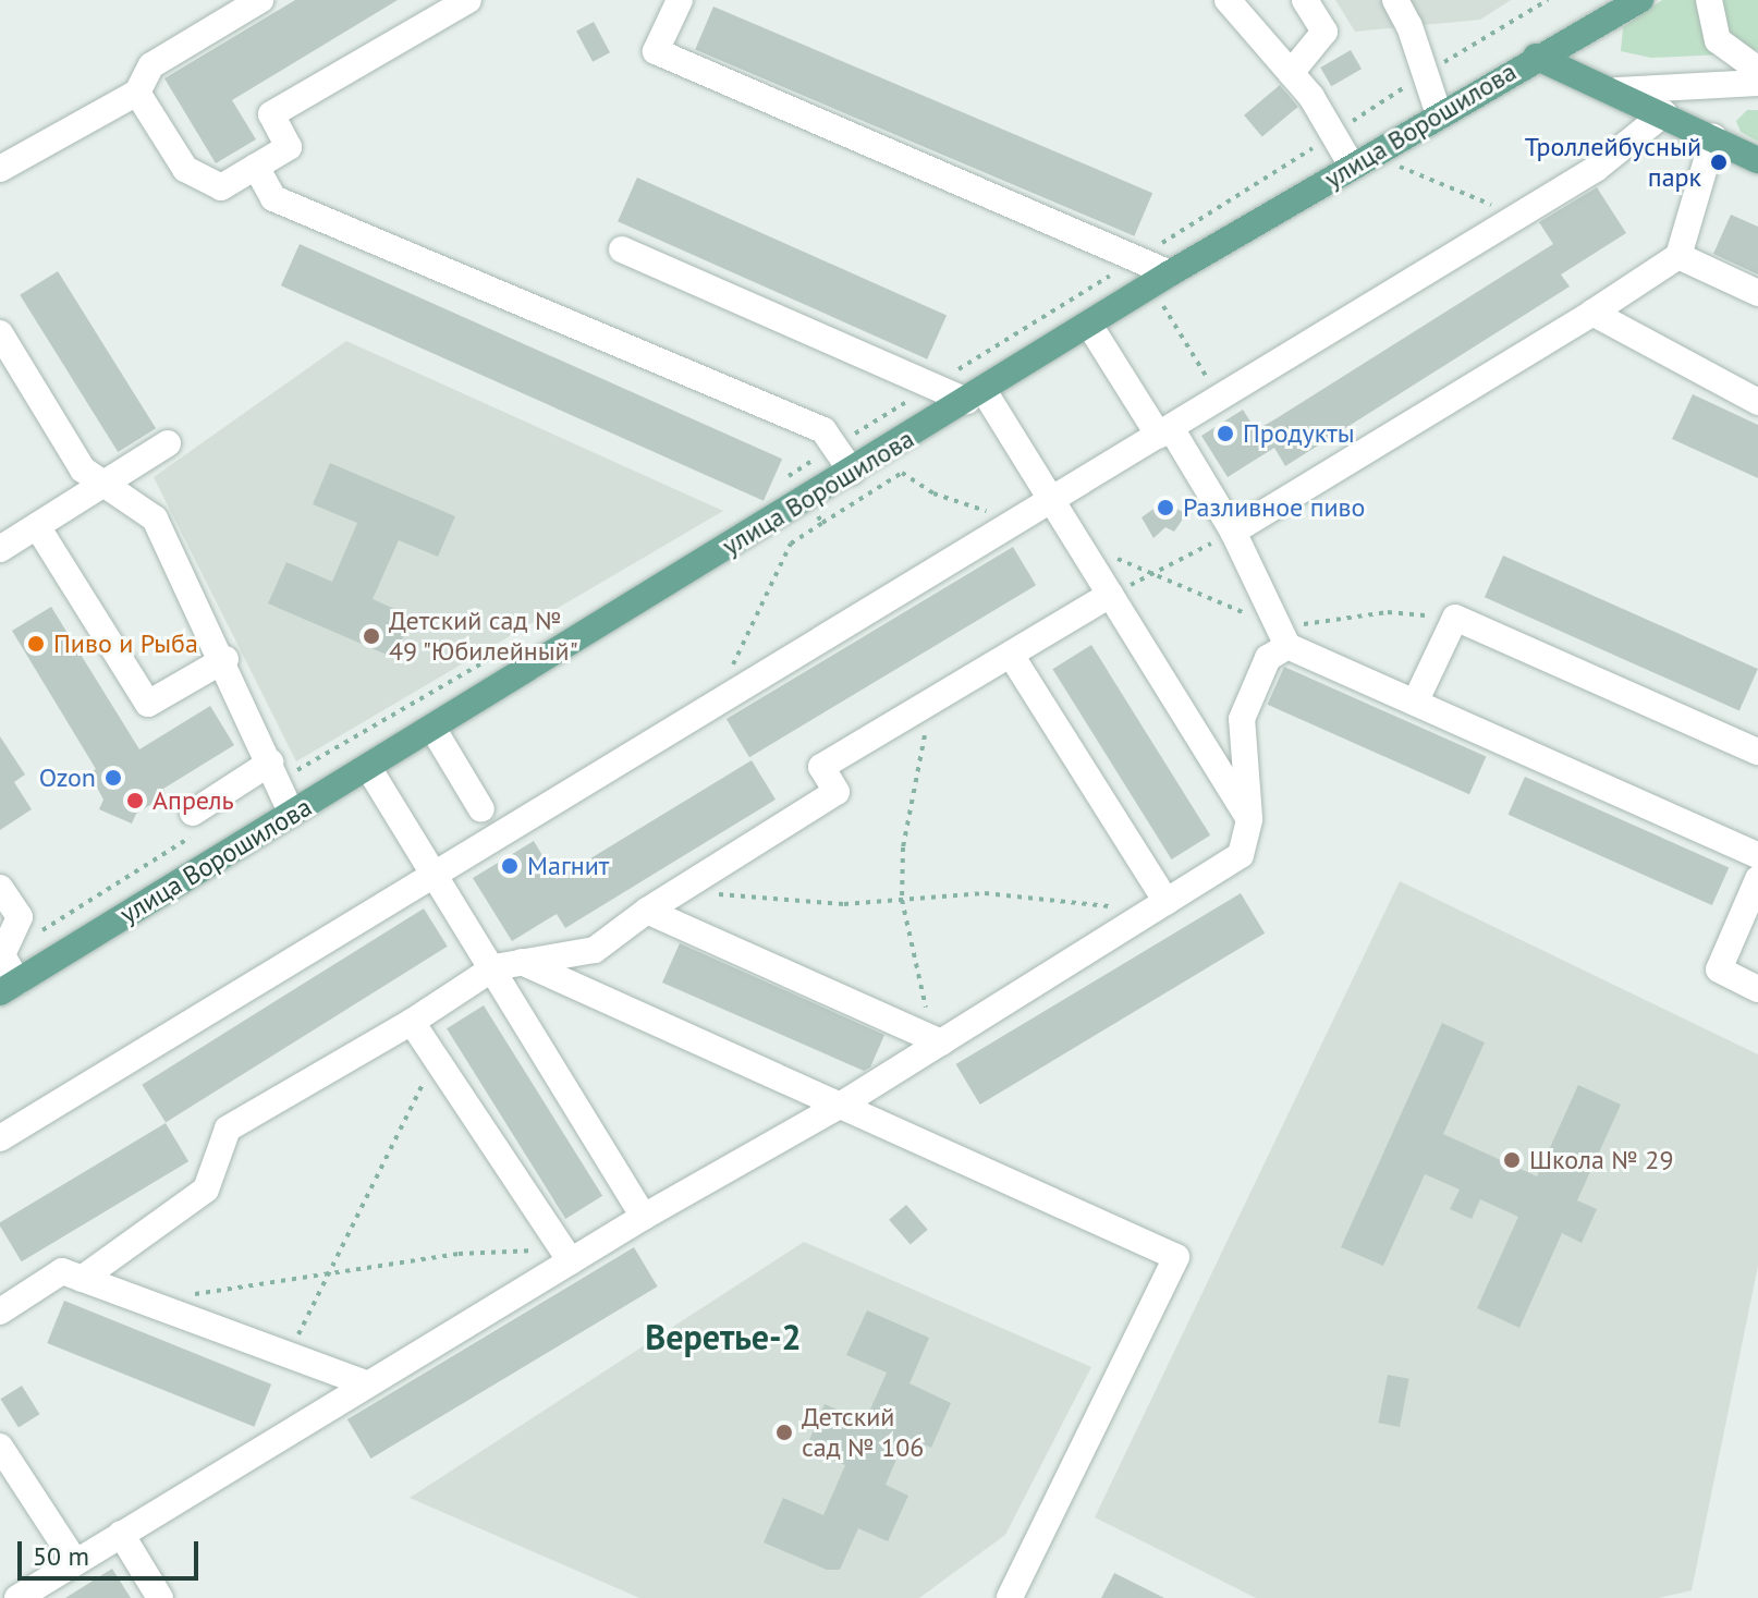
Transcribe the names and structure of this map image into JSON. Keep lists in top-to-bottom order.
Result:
{
  "streets": {
    "main road": ["улица Ворошилова"]
  },
  "districts": ["Веретье-2"],
  "places": [
    "Троллейбусный парк",
    "Продукты",
    "Разливное пиво",
    "Детский сад № 49 \"Юбилейный\"",
    "Пиво и Рыба",
    "Ozon",
    "Апрель",
    "Магнит",
    "Школа № 29",
    "Детский сад № 106"
  ],
  "scale_bar": "50 m"
}
